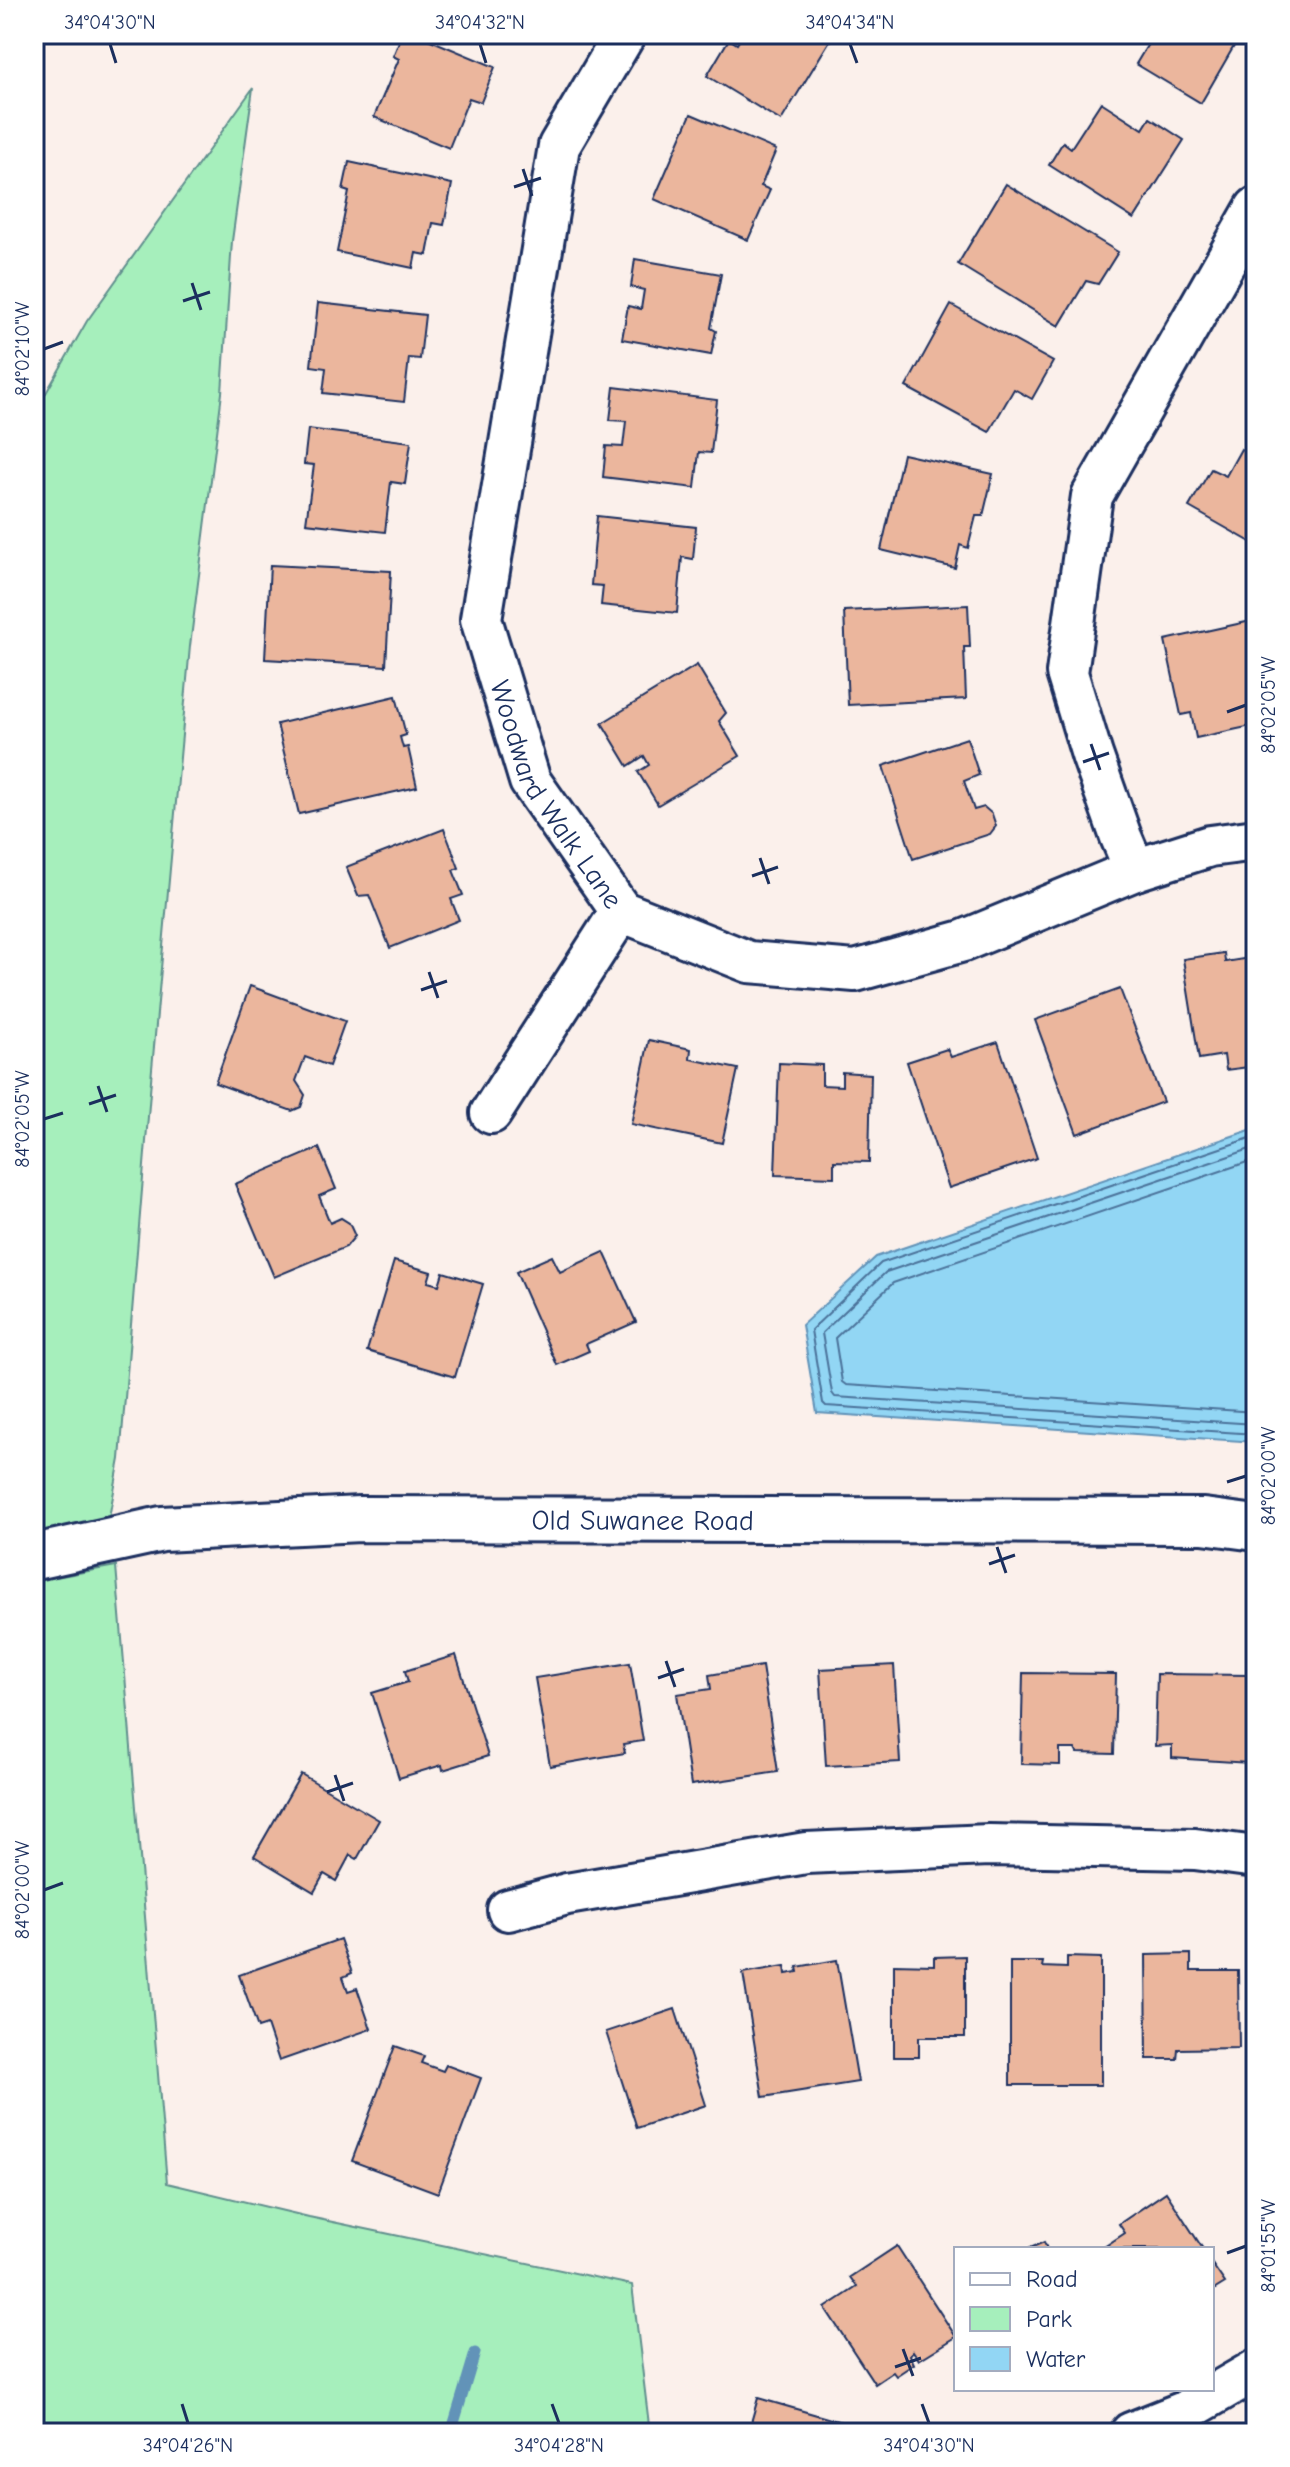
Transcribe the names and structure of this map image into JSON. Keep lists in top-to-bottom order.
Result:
{
  "streets": {
    "street": ["Woodward Walk Lane", "Old Suwanee Road"]
  },
  "legend": ["Road", "Park", "Water"],
  "coordinates": [
    "34°04'30\"N",
    "34°04'32\"N",
    "34°04'34\"N",
    "84°02'10\"W",
    "84°02'05\"W",
    "84°02'00\"W",
    "84°01'55\"W",
    "34°04'26\"N",
    "34°04'28\"N"
  ]
}
